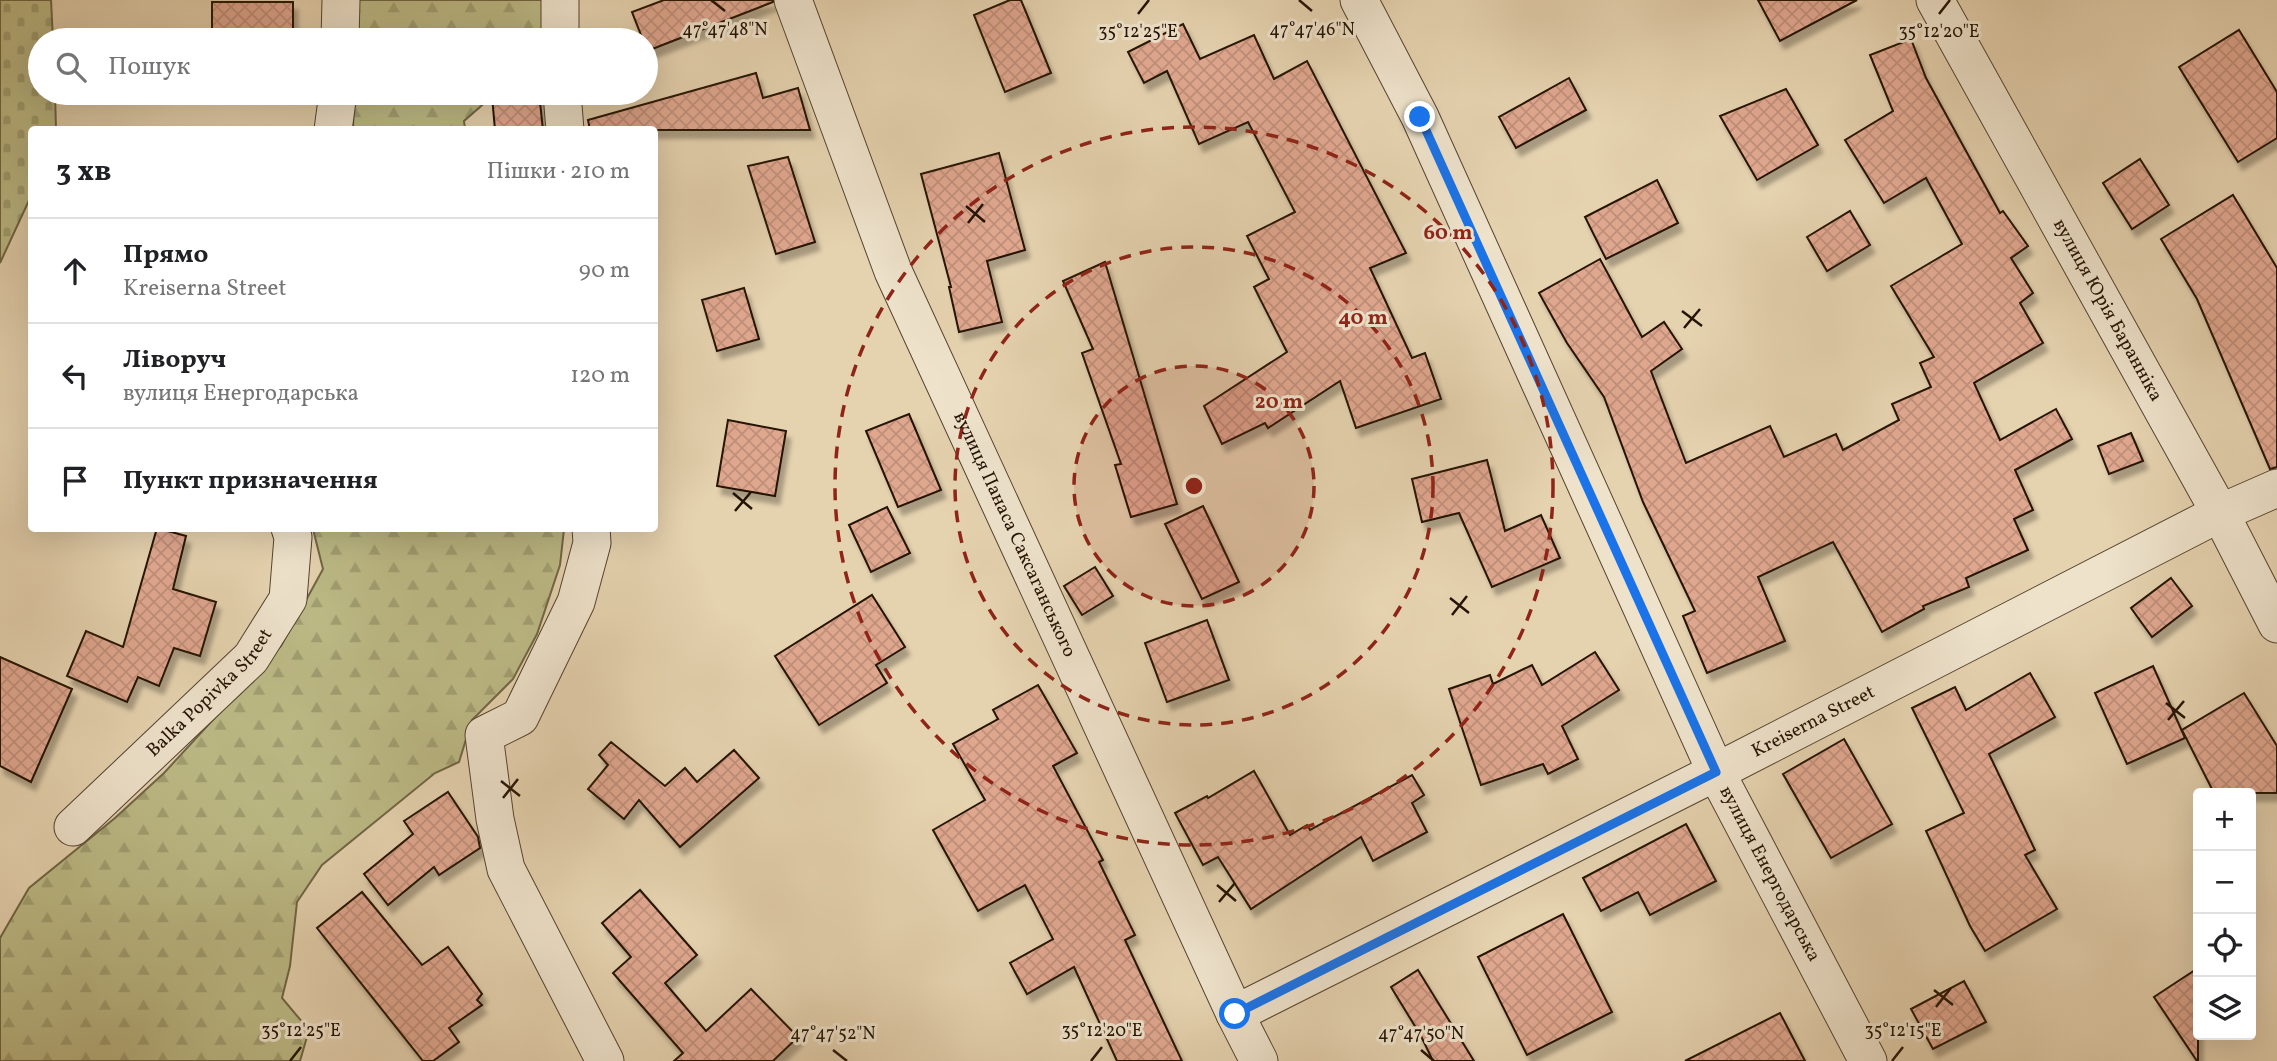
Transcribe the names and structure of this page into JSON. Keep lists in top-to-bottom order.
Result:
{
  "streets": {
    "street": [
      "вулиця Юрія Баранніка",
      "вулиця Панаса Саксаганського",
      "Balka Popivka Street",
      "Kreiserna Street",
      "вулиця Енергодарська"
    ]
  },
  "crossings": [
    ["вулиця Юрія Баранніка", "Kreiserna Street"],
    ["вулиця Панаса Саксаганського", "Kreiserna Street"],
    ["Kreiserna Street", "вулиця Енергодарська"]
  ],
  "page": {
    "search": "Пошук",
    "heading": ["3 хв", "Пішки · 210 m"],
    "list": [
      ["Прямо", "Kreiserna Street", "90 m"],
      ["Ліворуч", "вулиця Енергодарська", "120 m"],
      "Пункт призначення"
    ],
    "map_buttons": ["+", "−"]
  },
  "coordinates": [
    "47°47'48\"N",
    "47°47'46\"N",
    "35°12'25\"E",
    "35°12'20\"E",
    "35°12'15\"E",
    "47°47'52\"N",
    "47°47'50\"N"
  ],
  "rings": ["60 m", "40 m", "20 m"]
}
